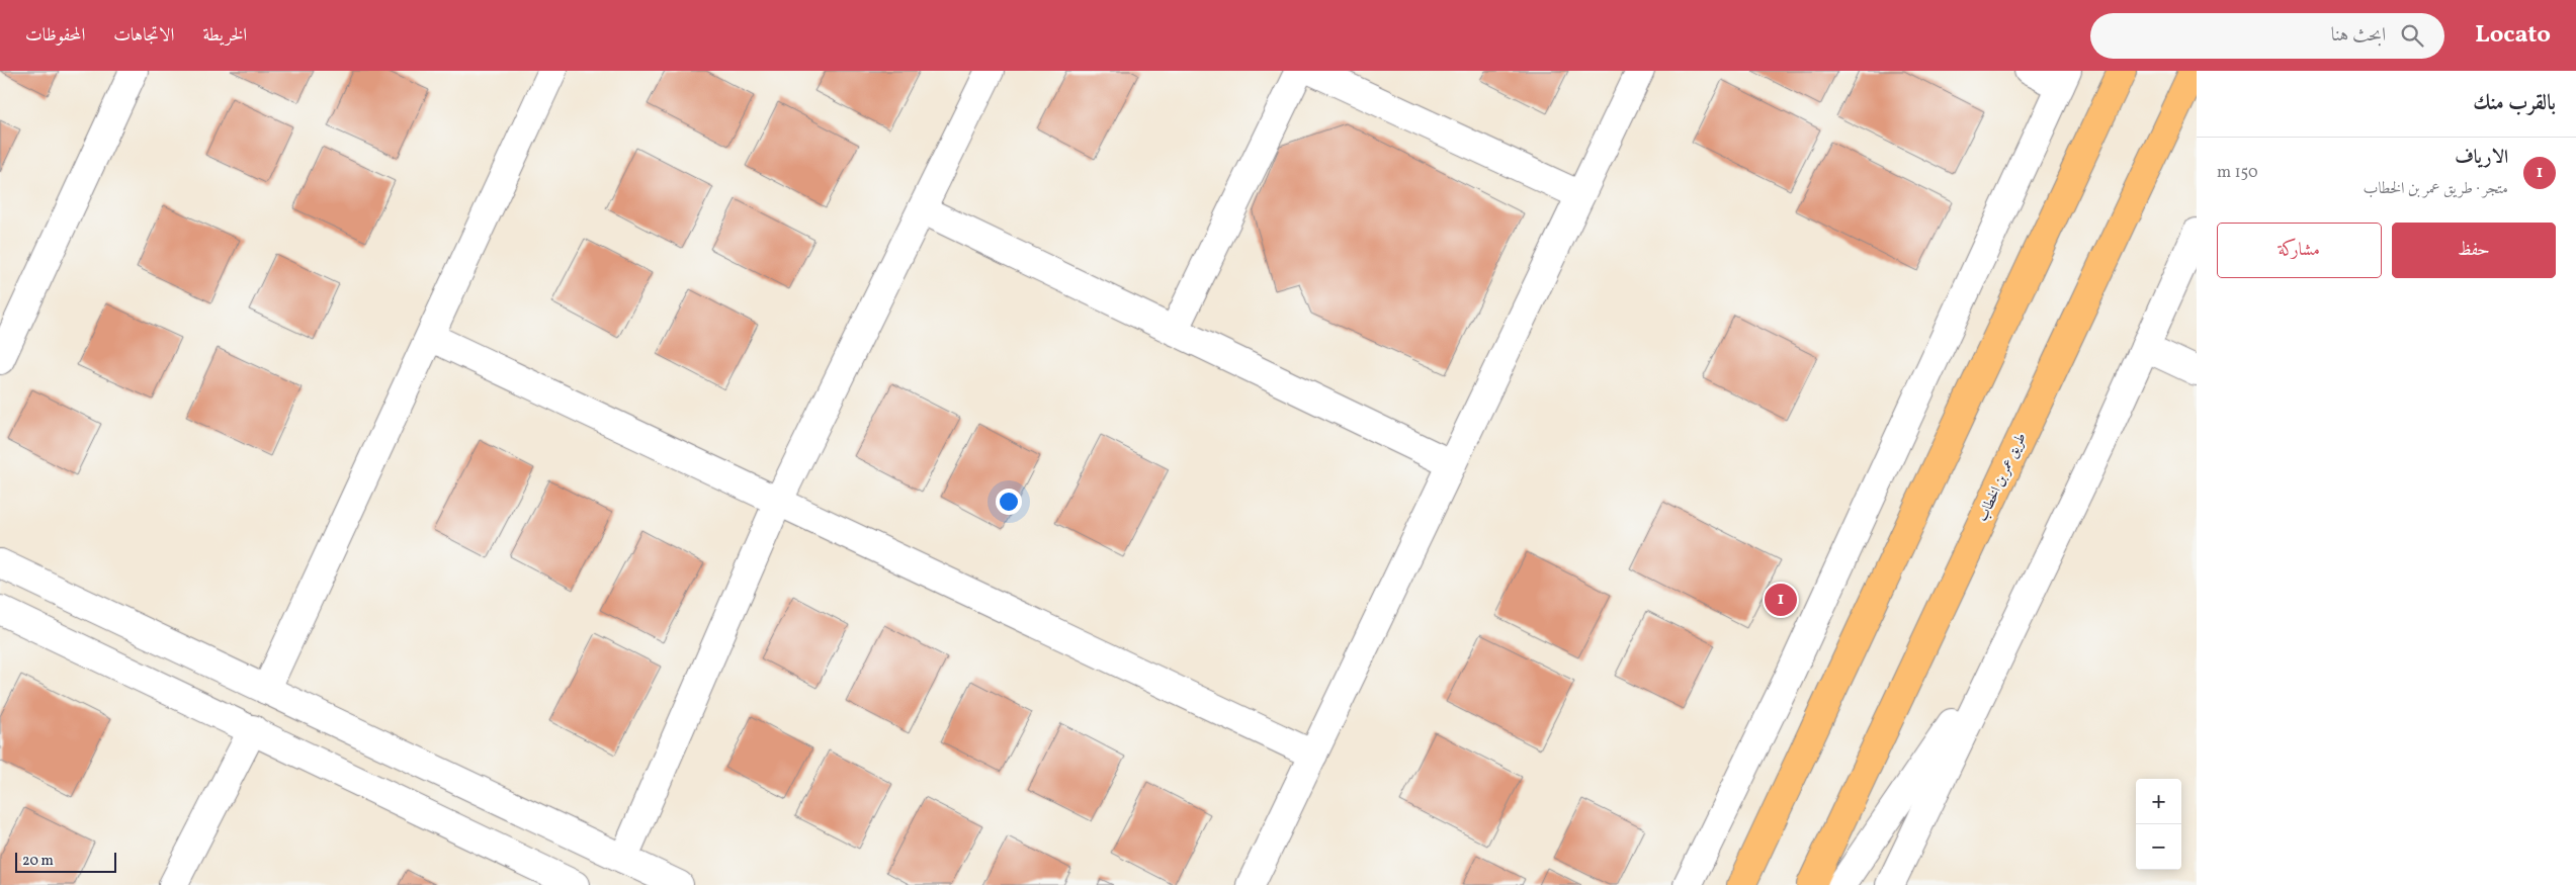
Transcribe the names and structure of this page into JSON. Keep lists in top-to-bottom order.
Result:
{
  "streets": {
    "main road": ["طريق عمر بن الخطاب"]
  },
  "scale_bar": "20 m",
  "page": {
    "header": "Locato",
    "search": "ابحث هنا",
    "nav": ["الخريطة", "الاتجاهات", "المحفوظات"],
    "heading": "بالقرب منك",
    "list": [
      {
        "mark": "1",
        "name": "الارياف",
        "note": "متجر · طريق عمر بن الخطاب",
        "value": "150 m"
      }
    ],
    "buttons": ["حفظ", "مشاركة"],
    "pins": "1",
    "map_buttons": ["+", "−"],
    "scale": "20 m"
  }
}
